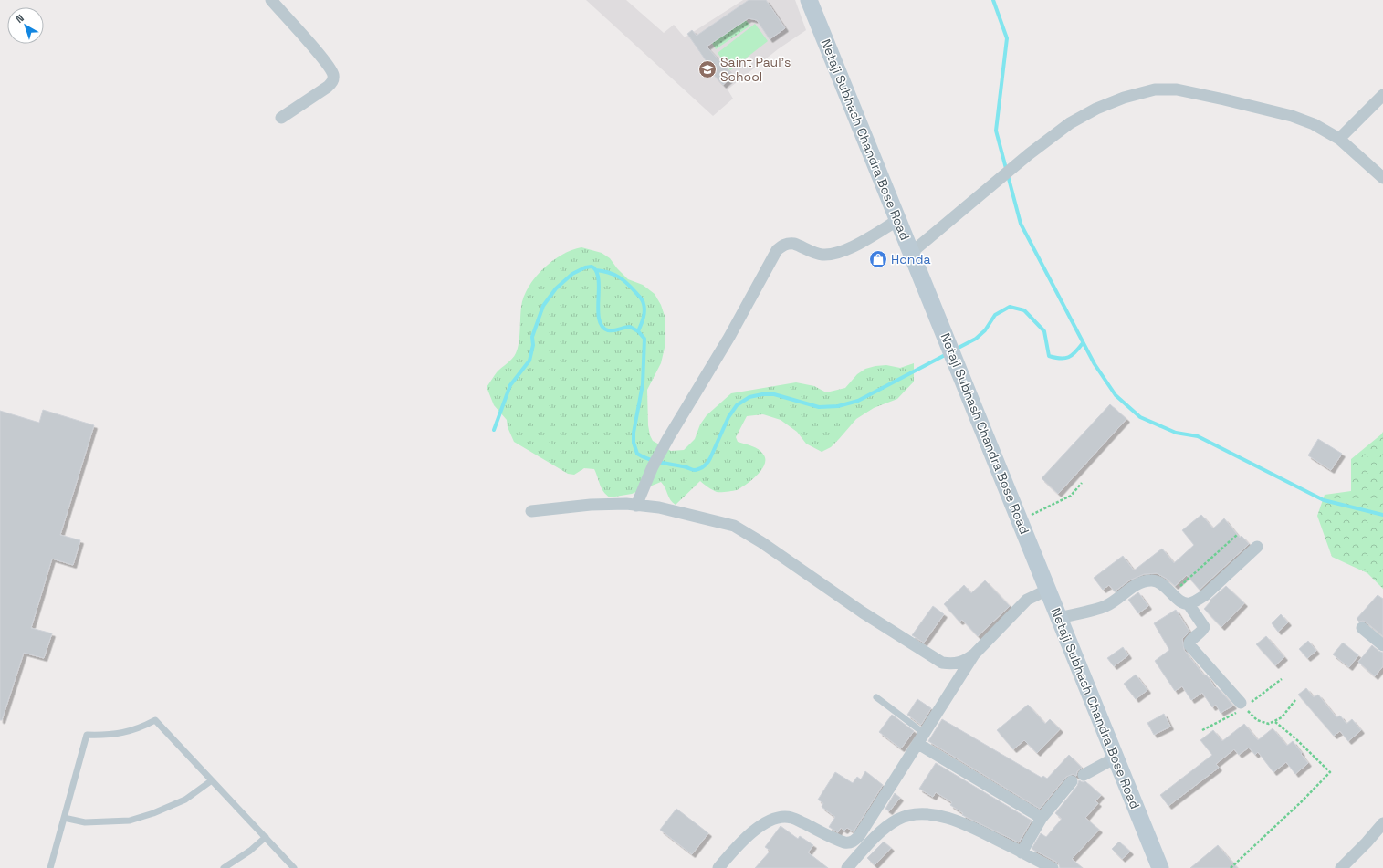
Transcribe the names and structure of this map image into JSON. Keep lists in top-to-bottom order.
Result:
{
  "streets": {
    "street": ["Netaji Subhash Chandra Bose Road"]
  },
  "places": {
    "school or university": ["Saint Paul's School"],
    "shop": ["Honda"]
  },
  "north": "top left"
}
